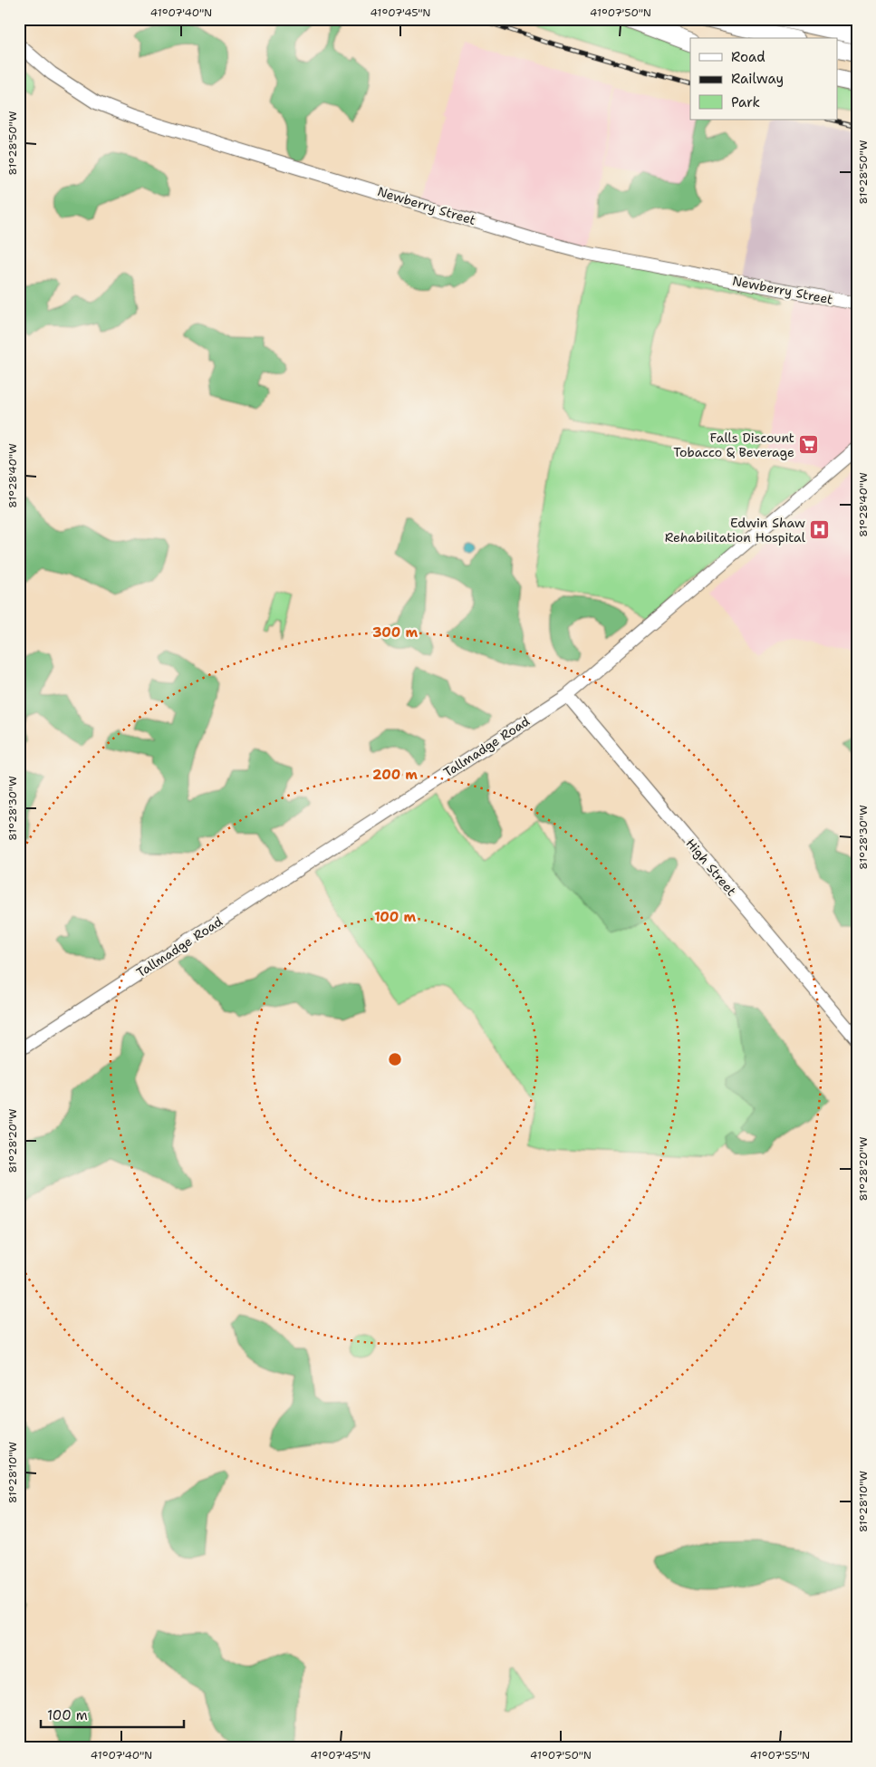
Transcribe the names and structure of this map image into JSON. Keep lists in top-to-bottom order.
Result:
{
  "streets": {
    "street": ["Newberry Street", "Tallmadge Road", "High Street"]
  },
  "crossings": [
    ["Tallmadge Road", "High Street"]
  ],
  "places": {
    "supermarket": ["Falls Discount Tobacco & Beverage"],
    "hospital": ["Edwin Shaw Rehabilitation Hospital"]
  },
  "legend": ["Road", "Railway", "Park"],
  "scale_bar": "100 m",
  "coordinates": [
    "41°07'40\"N",
    "41°07'45\"N",
    "41°07'50\"N",
    "81°28'50\"W",
    "81°28'40\"W",
    "81°28'30\"W",
    "81°28'20\"W",
    "81°28'10\"W",
    "41°07'55\"N"
  ],
  "rings": ["300 m", "200 m", "100 m"]
}
